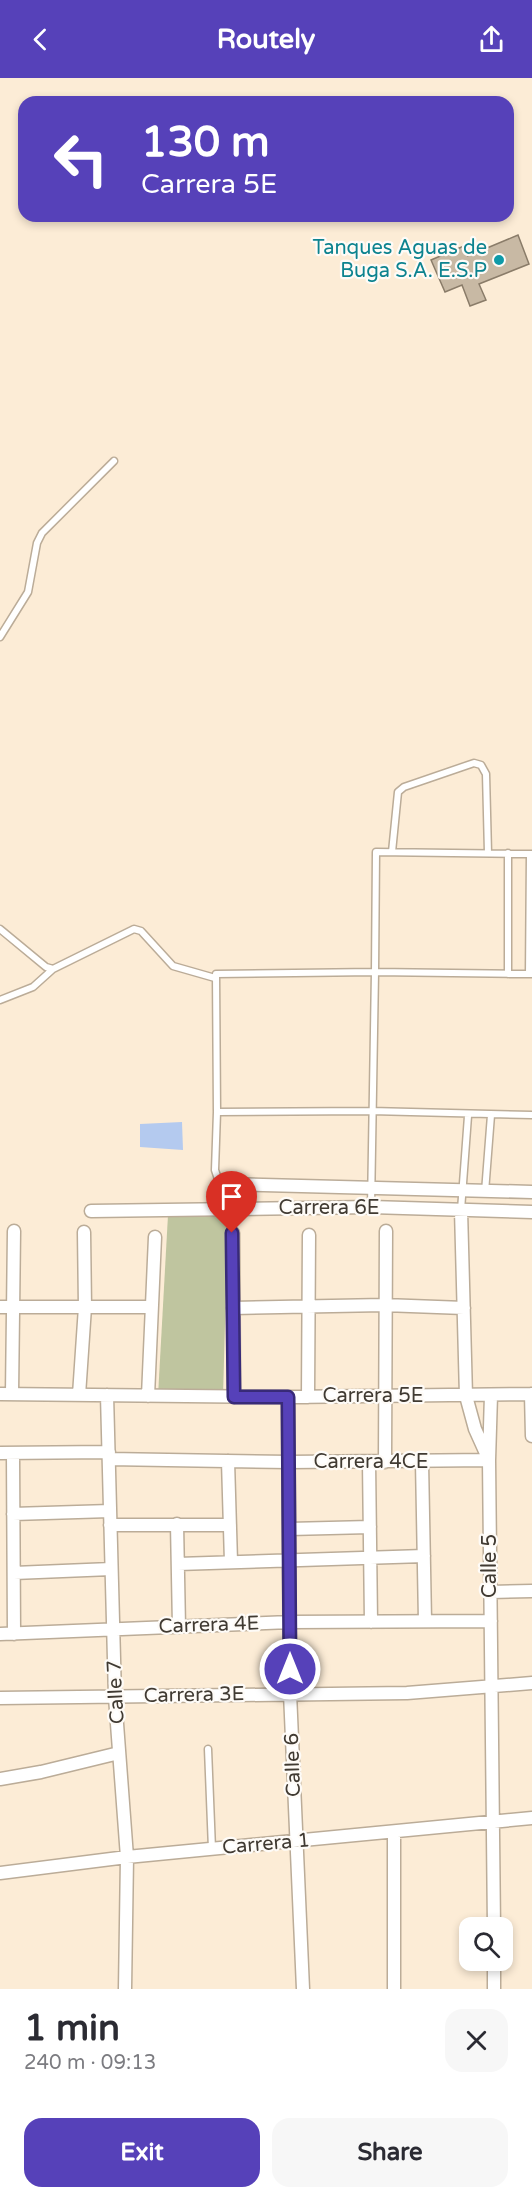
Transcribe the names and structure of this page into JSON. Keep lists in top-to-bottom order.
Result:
{
  "streets": {
    "street": [
      "Carrera 6E",
      "Carrera 5E",
      "Carrera 4CE",
      "Calle 5",
      "Carrera 4E",
      "Calle 7",
      "Carrera 3E",
      "Calle 6",
      "Carrera 1"
    ]
  },
  "crossings": [
    ["Carrera 6E", "Calle 5"],
    ["Carrera 5E", "Calle 5"],
    ["Carrera 5E", "Calle 7"],
    ["Carrera 5E", "Calle 6"],
    ["Carrera 4CE", "Calle 5"],
    ["Carrera 4CE", "Calle 7"],
    ["Carrera 4CE", "Calle 6"],
    ["Calle 5", "Carrera 4E"],
    ["Calle 5", "Carrera 3E"],
    ["Calle 5", "Carrera 1"],
    ["Carrera 4E", "Calle 7"],
    ["Carrera 4E", "Calle 6"],
    ["Calle 7", "Carrera 3E"],
    ["Calle 7", "Carrera 1"],
    ["Carrera 3E", "Calle 6"],
    ["Calle 6", "Carrera 1"]
  ],
  "places": ["Tanques Aguas de Buga S.A. E.S.P"],
  "page": {
    "header": "Routely",
    "turn": ["130 m", "Carrera 5E"],
    "heading": ["1 min", "240 m · 09:13"],
    "buttons": ["Exit", "Share"]
  }
}
